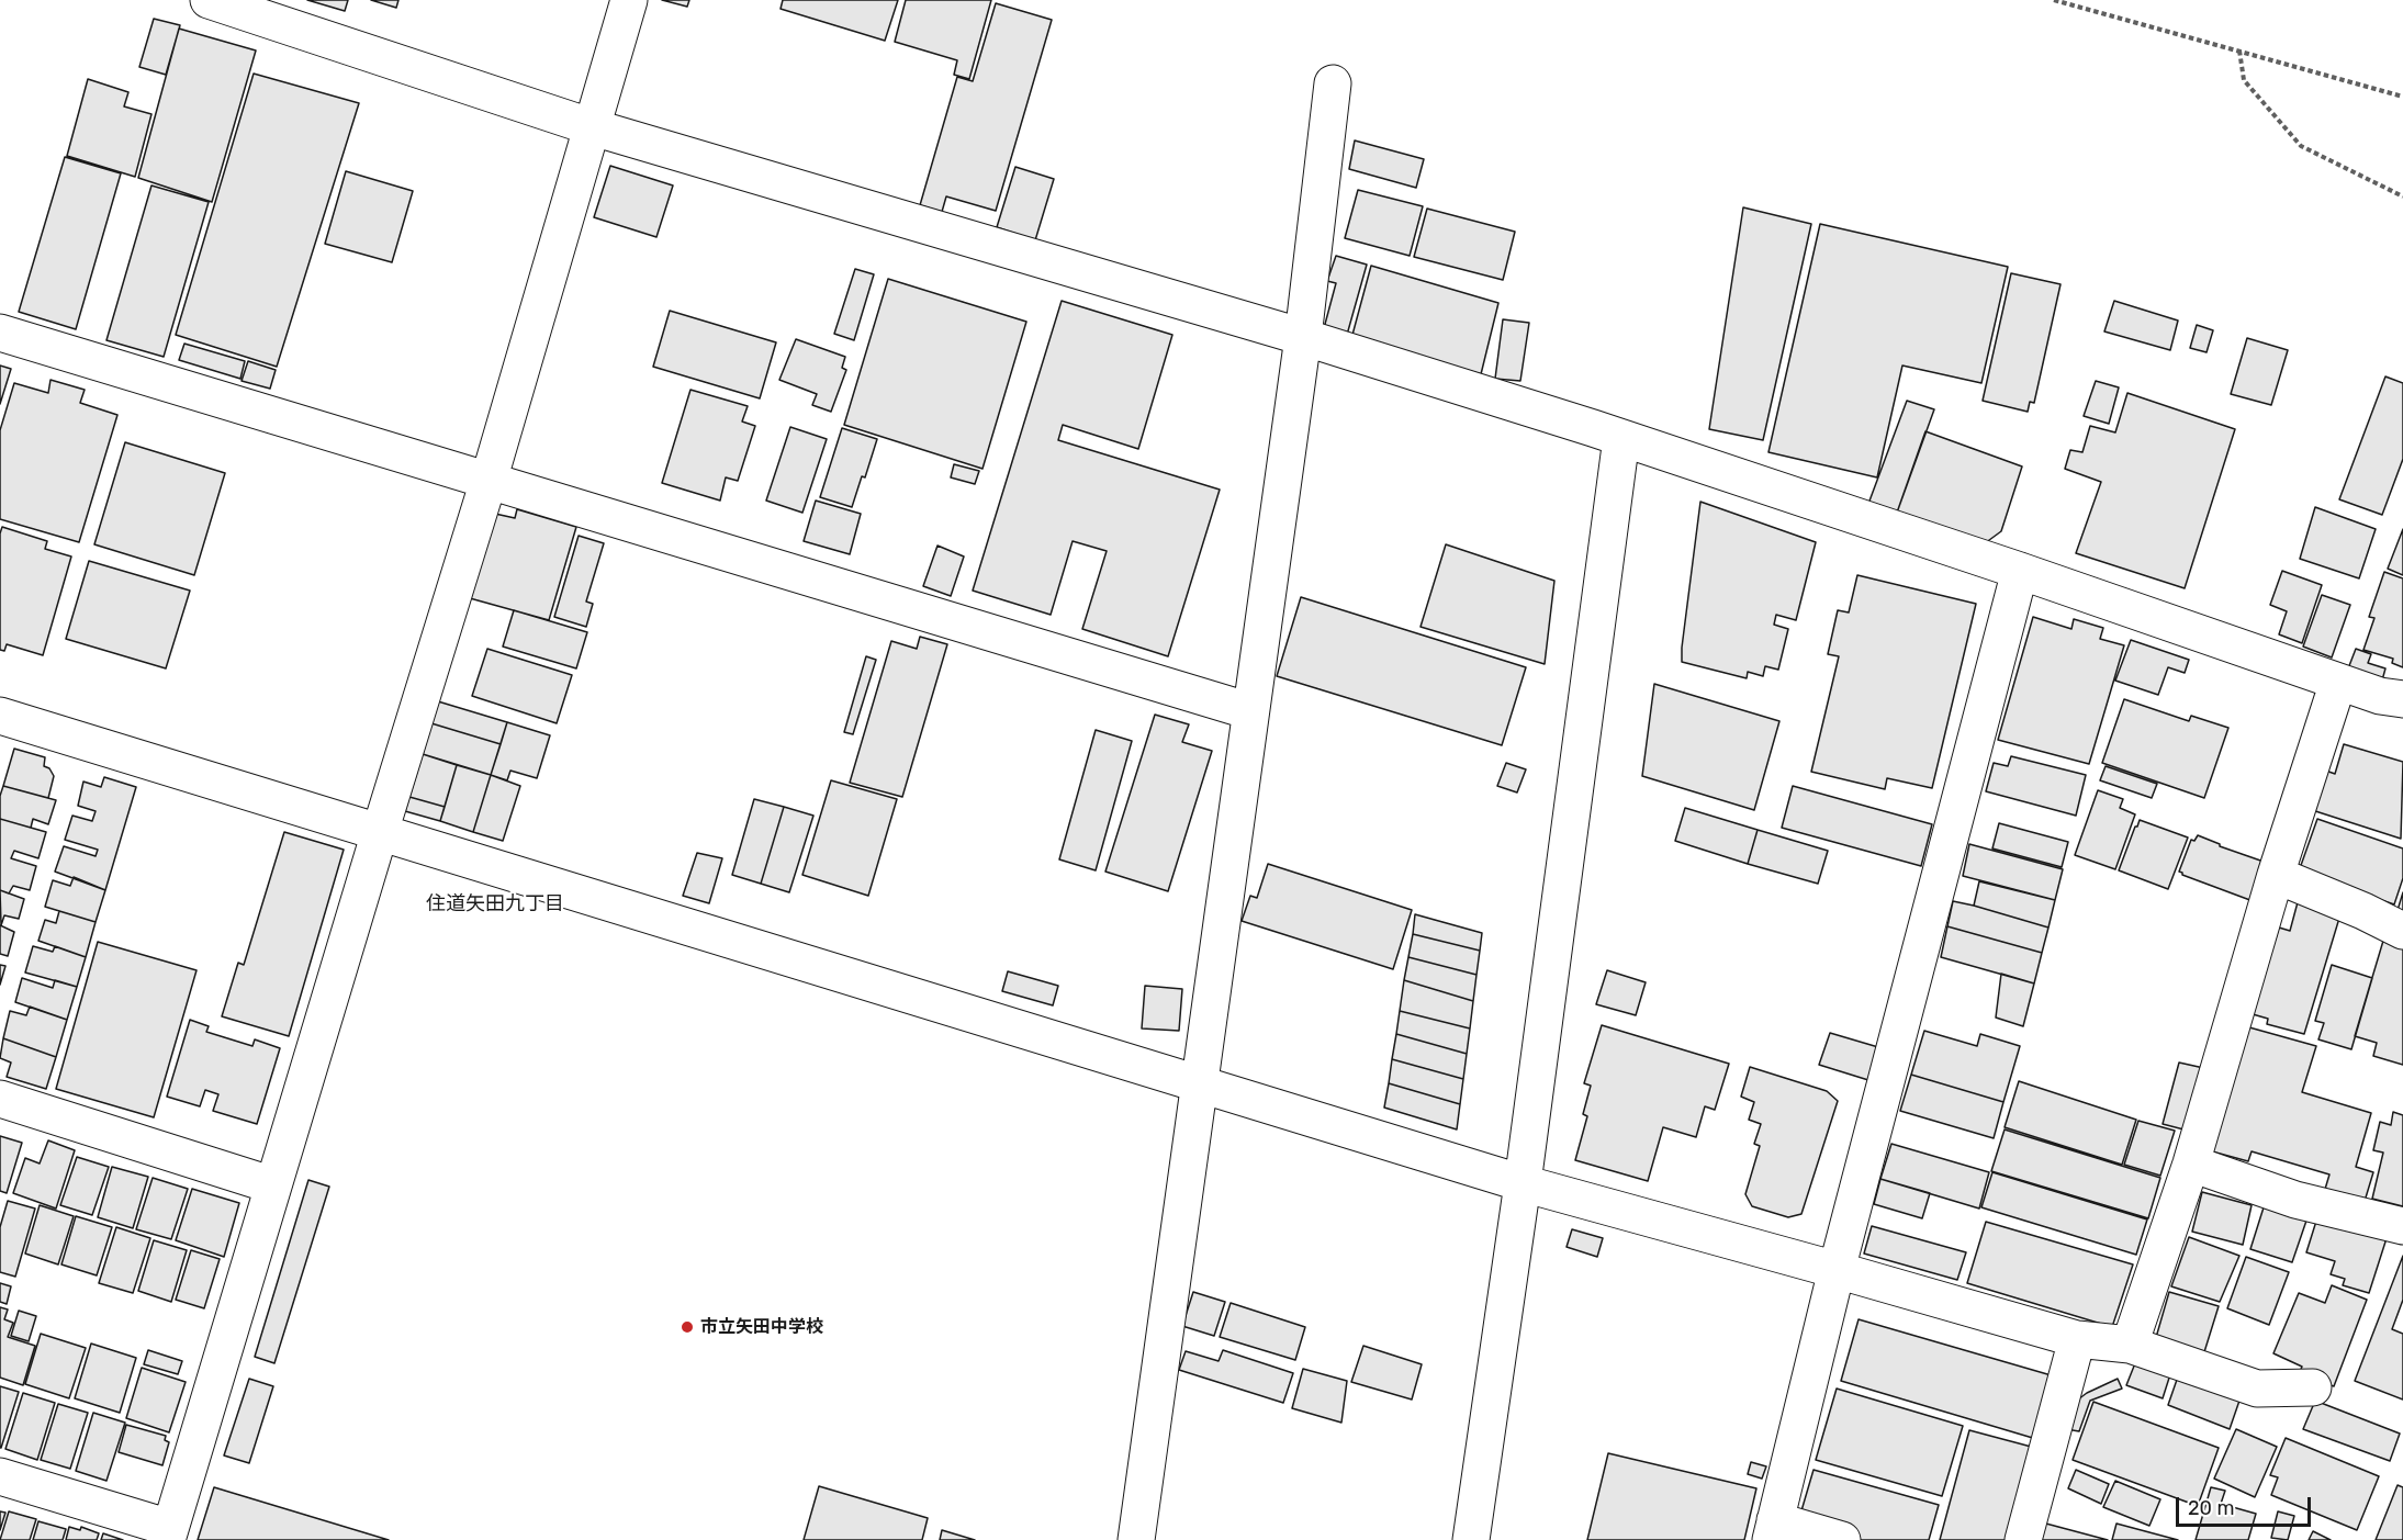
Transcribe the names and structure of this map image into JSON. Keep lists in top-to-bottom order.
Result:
{
  "districts": ["住道矢田九丁目"],
  "places": ["市立矢田中学校"],
  "scale_bar": "20 m"
}
